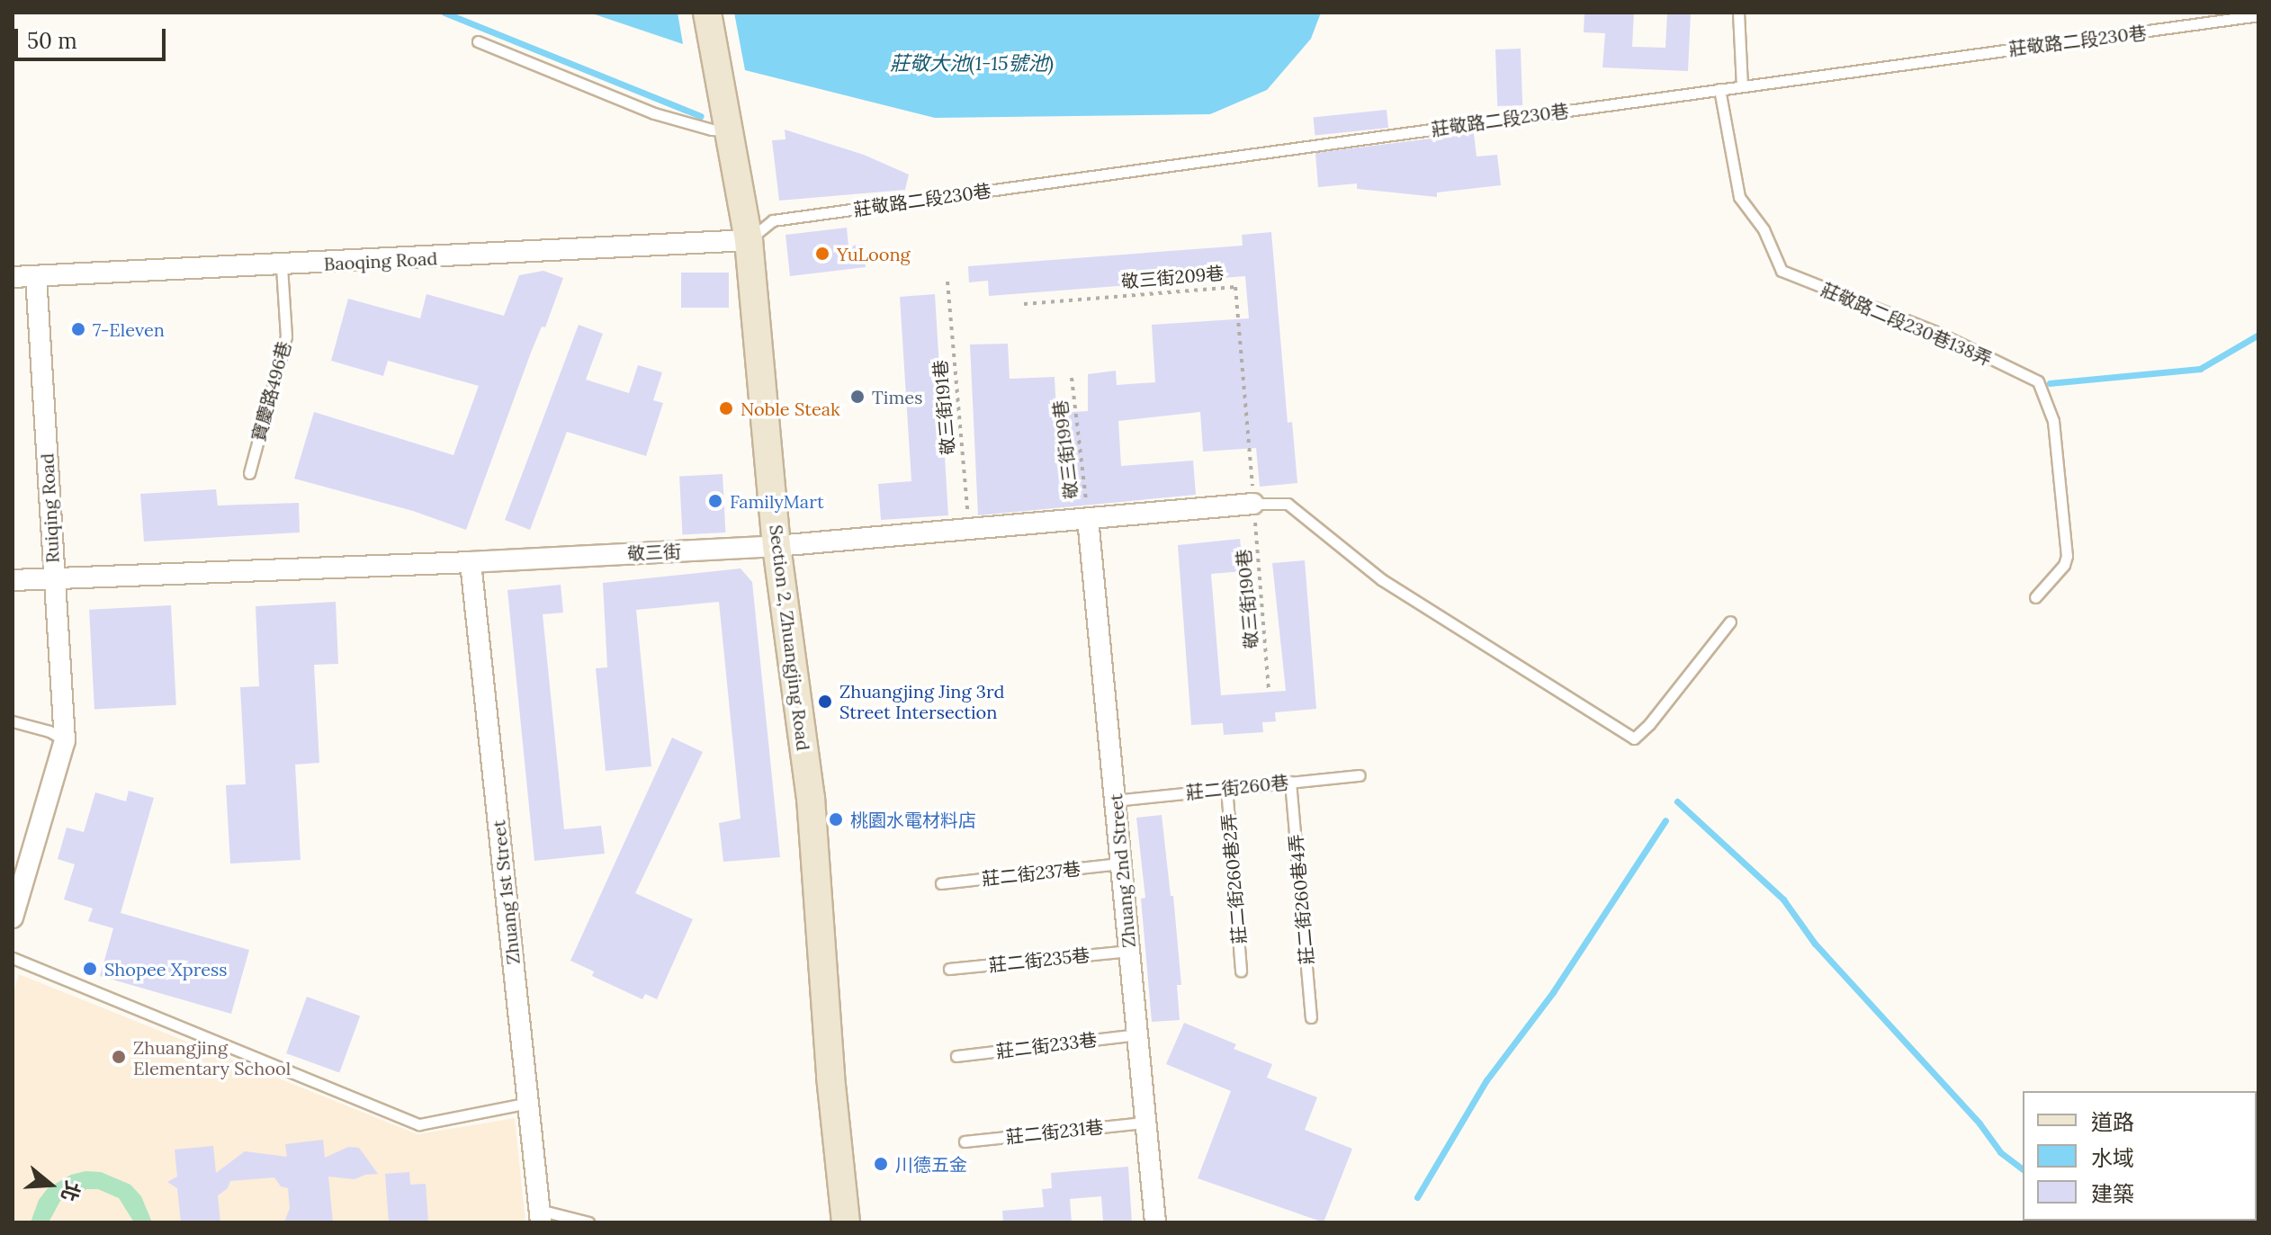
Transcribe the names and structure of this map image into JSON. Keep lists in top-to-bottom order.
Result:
{
  "streets": {
    "street": [
      "Baoqing Road",
      "Ruiqing Road",
      "敬三街",
      "Section 2, Zhuangjing Road",
      "Zhuang 2nd Street",
      "Zhuang 1st Street"
    ],
    "lane": [
      "莊敬路二段230巷",
      "莊敬路二段230巷138弄",
      "寶慶路496巷",
      "莊二街260巷",
      "莊二街237巷",
      "莊二街260巷2弄",
      "莊二街260巷4弄",
      "莊二街235巷",
      "莊二街233巷",
      "莊二街231巷"
    ],
    "path": [
      "敬三街209巷",
      "敬三街191巷",
      "敬三街199巷",
      "敬三街190巷"
    ]
  },
  "crossings": [
    ["莊敬路二段230巷", "Baoqing Road"],
    ["莊敬路二段230巷", "莊敬路二段230巷138弄"],
    ["莊敬路二段230巷", "Section 2, Zhuangjing Road"],
    ["Baoqing Road", "寶慶路496巷"],
    ["Baoqing Road", "Ruiqing Road"],
    ["Baoqing Road", "Section 2, Zhuangjing Road"],
    ["敬三街209巷", "敬三街"],
    ["敬三街209巷", "敬三街190巷"],
    ["敬三街191巷", "敬三街"],
    ["敬三街199巷", "敬三街"],
    ["敬三街199巷", "Zhuang 2nd Street"],
    ["Ruiqing Road", "敬三街"],
    ["敬三街", "敬三街190巷"],
    ["敬三街", "Section 2, Zhuangjing Road"],
    ["敬三街", "Zhuang 2nd Street"],
    ["敬三街", "Zhuang 1st Street"],
    ["莊二街260巷", "Zhuang 2nd Street"],
    ["莊二街260巷", "莊二街260巷2弄"],
    ["莊二街260巷", "莊二街260巷4弄"],
    ["Zhuang 2nd Street", "莊二街237巷"],
    ["Zhuang 2nd Street", "莊二街235巷"],
    ["Zhuang 2nd Street", "莊二街233巷"],
    ["Zhuang 2nd Street", "莊二街231巷"]
  ],
  "water": ["莊敬大池(1-15號池)"],
  "places": [
    "YuLoong",
    "7-Eleven",
    "Times",
    "Noble Steak",
    "FamilyMart",
    "Zhuangjing Jing 3rd Street Intersection",
    "桃園水電材料店",
    "Shopee Xpress",
    "Zhuangjing Elementary School",
    "川德五金"
  ],
  "legend": ["道路", "水域", "建築"],
  "scale_bar": "50 m",
  "north": "right"
}
